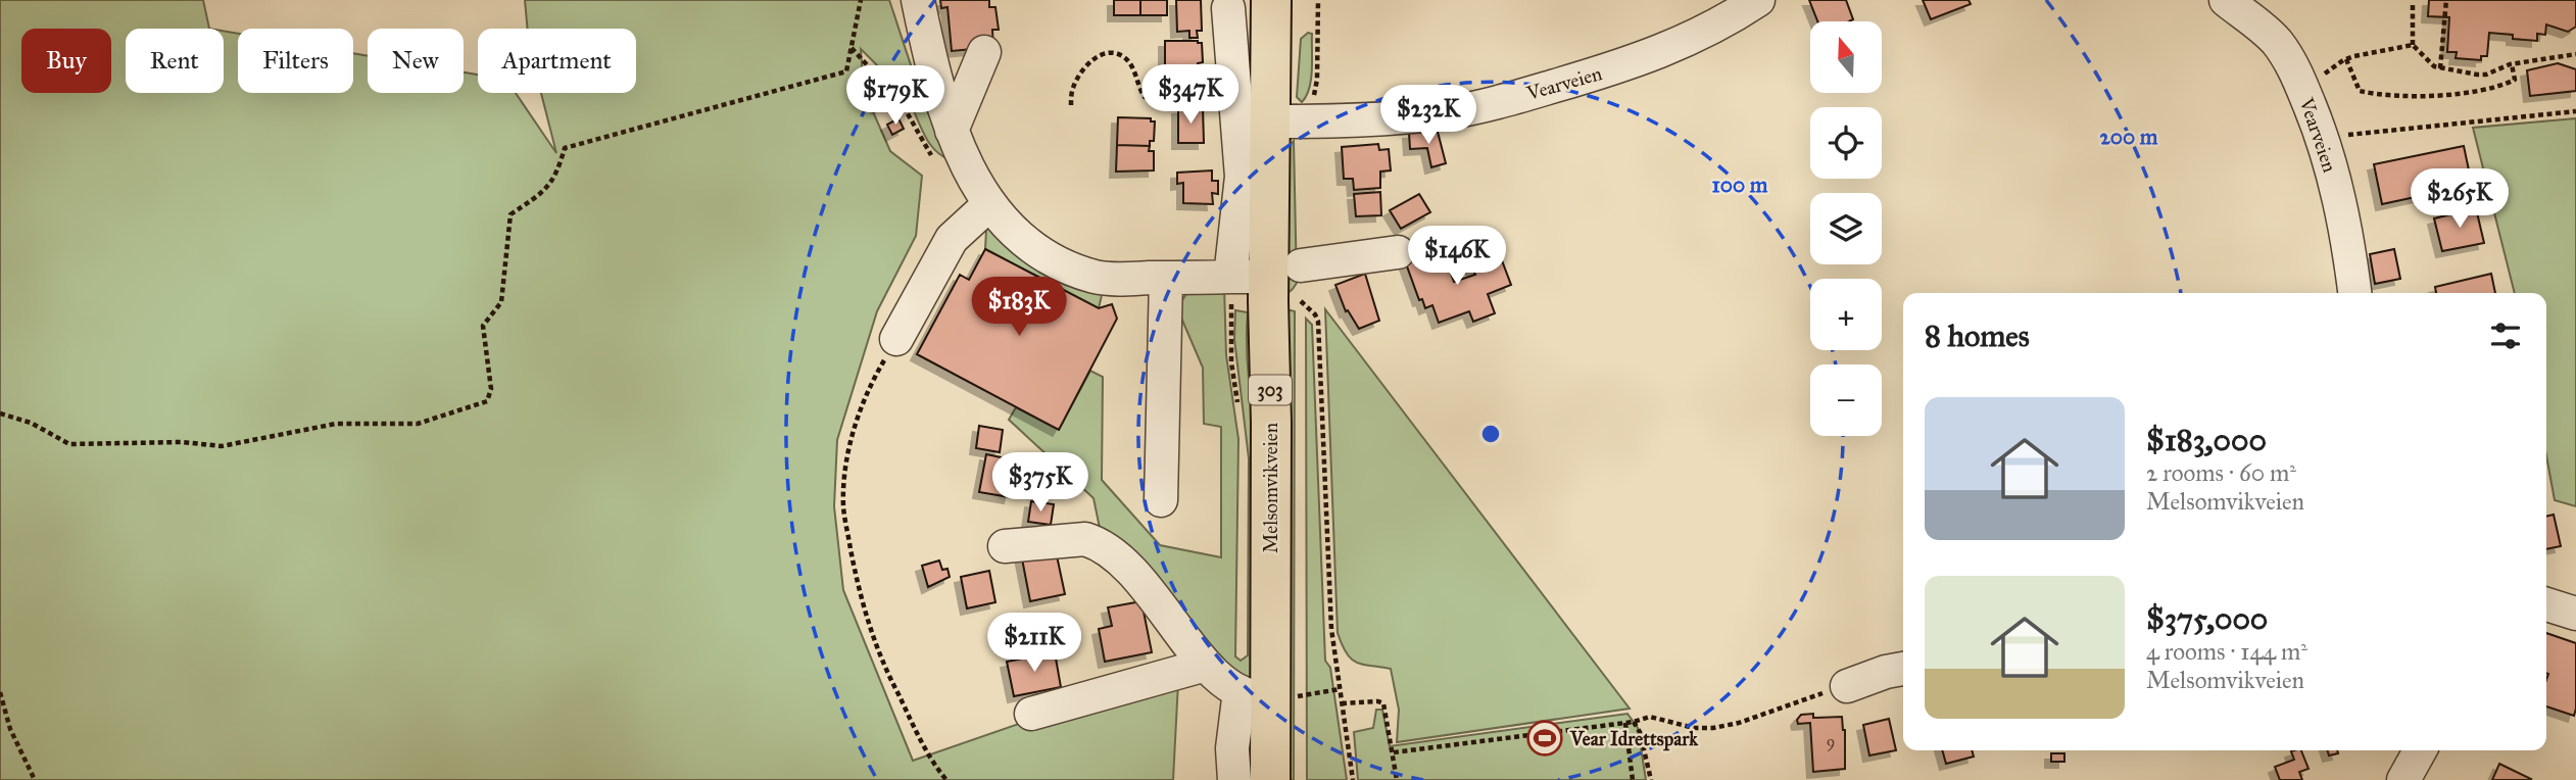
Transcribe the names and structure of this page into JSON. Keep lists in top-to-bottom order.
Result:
{
  "streets": {
    "main road": ["303", "Melsomvikveien"],
    "street": ["Vearveien"]
  },
  "crossings": [
    ["Vearveien", "Melsomvikveien"]
  ],
  "places": {
    "sports": ["Vear Idrettspark"]
  },
  "house_numbers": ["9"],
  "north": "top",
  "page": {
    "map_buttons": ["+", "−"],
    "chip": [
      "Buy",
      "Rent",
      "Filters",
      "New",
      "Apartment"
    ],
    "price": [
      "$347K",
      "$179K",
      "$232K",
      "$265K",
      "$146K",
      "$183K",
      "$375K",
      "$211K"
    ],
    "heading": "8 homes",
    "list": [
      {
        "name": "$183,000",
        "note": "2 rooms · 60 m² · Melsomvikveien"
      },
      {
        "name": "$375,000",
        "note": "4 rooms · 144 m² · Melsomvikveien"
      }
    ]
  },
  "rings": ["200 m", "100 m"]
}
